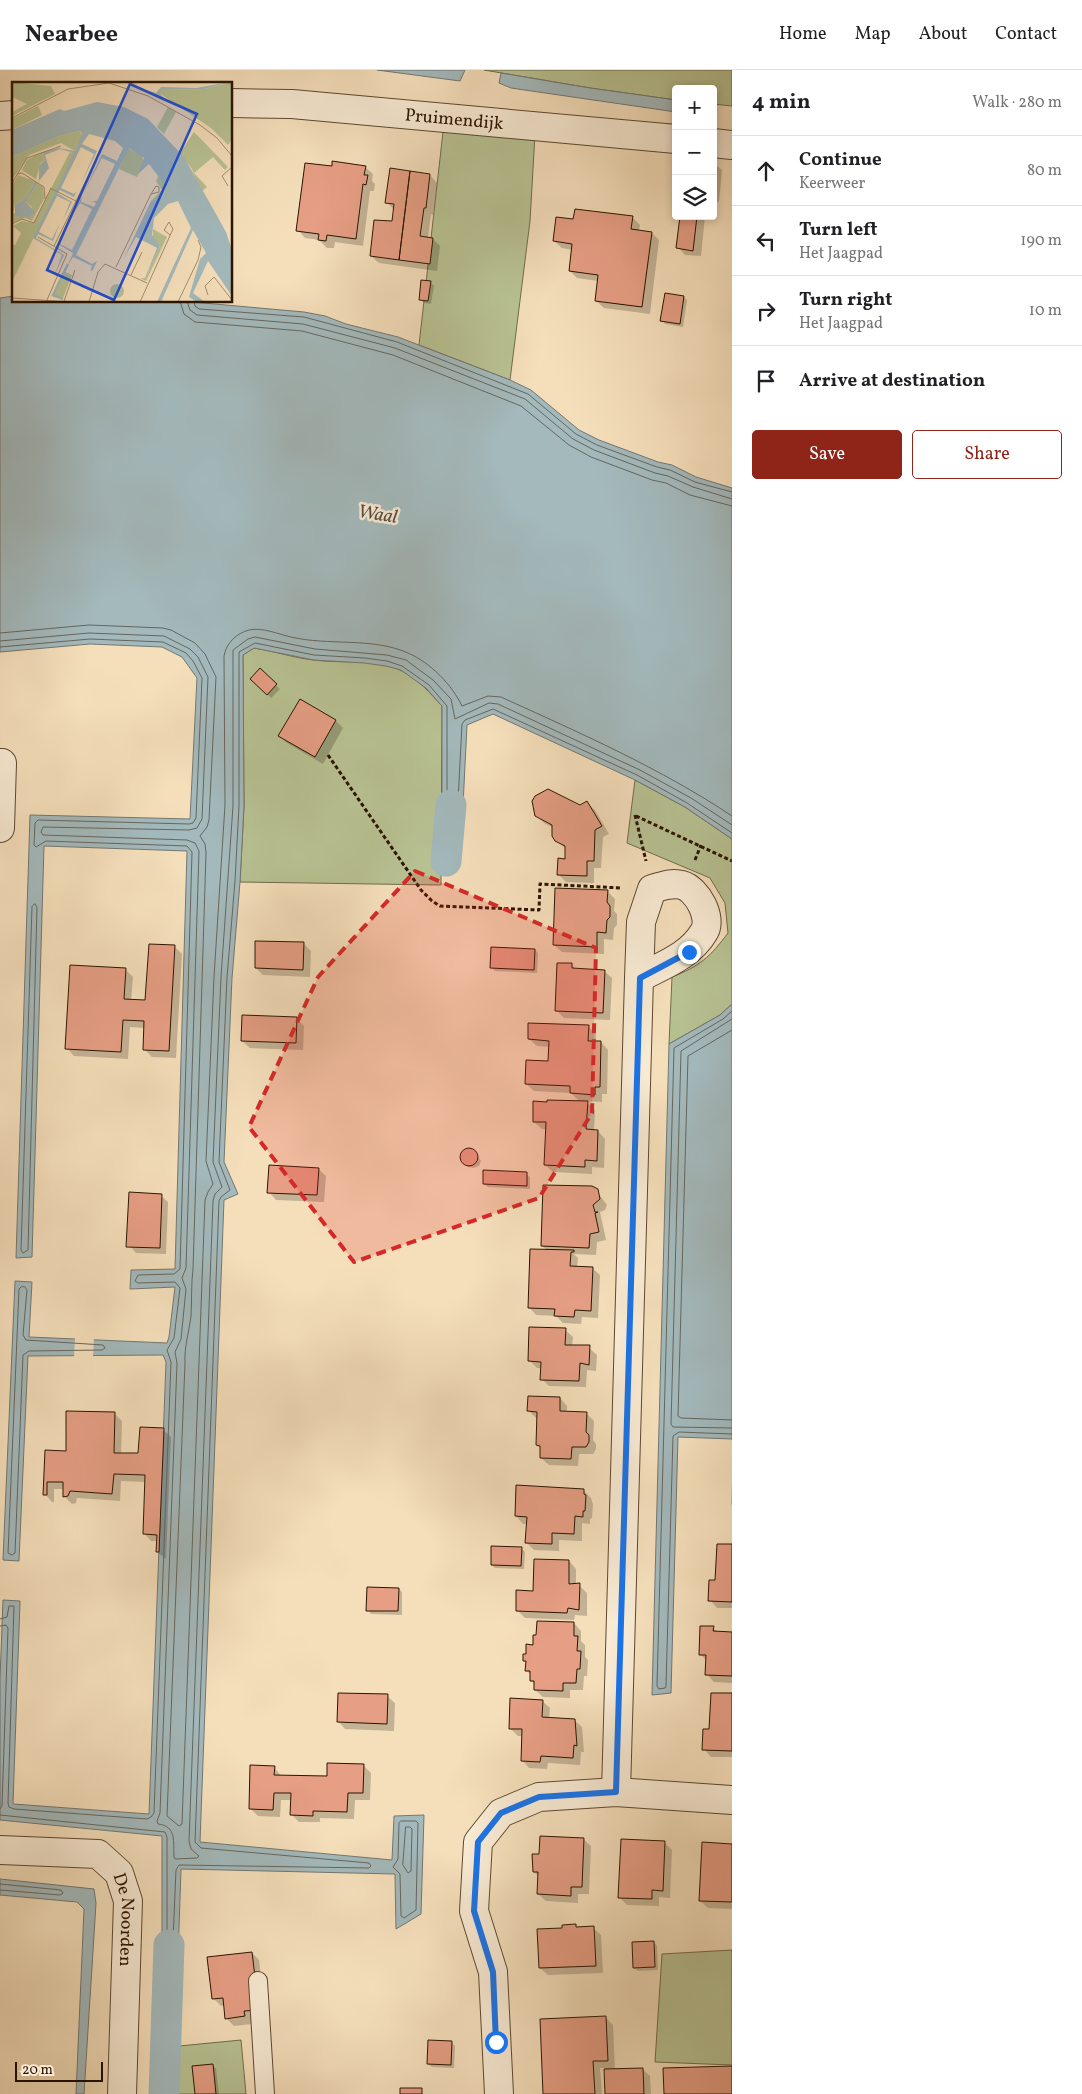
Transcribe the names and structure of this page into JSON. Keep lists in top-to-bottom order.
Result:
{
  "streets": {
    "street": ["Pruimendijk", "De Noorden"]
  },
  "water": ["Waal"],
  "scale_bar": "20 m",
  "page": {
    "header": "Nearbee",
    "nav": [
      "Home",
      "Map",
      "About",
      "Contact"
    ],
    "heading": ["4 min", "Walk · 280 m"],
    "map_buttons": ["+", "−"],
    "list": [
      ["Continue", "Keerweer", "80 m"],
      ["Turn left", "Het Jaagpad", "190 m"],
      ["Turn right", "Het Jaagpad", "10 m"],
      "Arrive at destination"
    ],
    "buttons": ["Save", "Share"],
    "scale": "20 m"
  }
}
